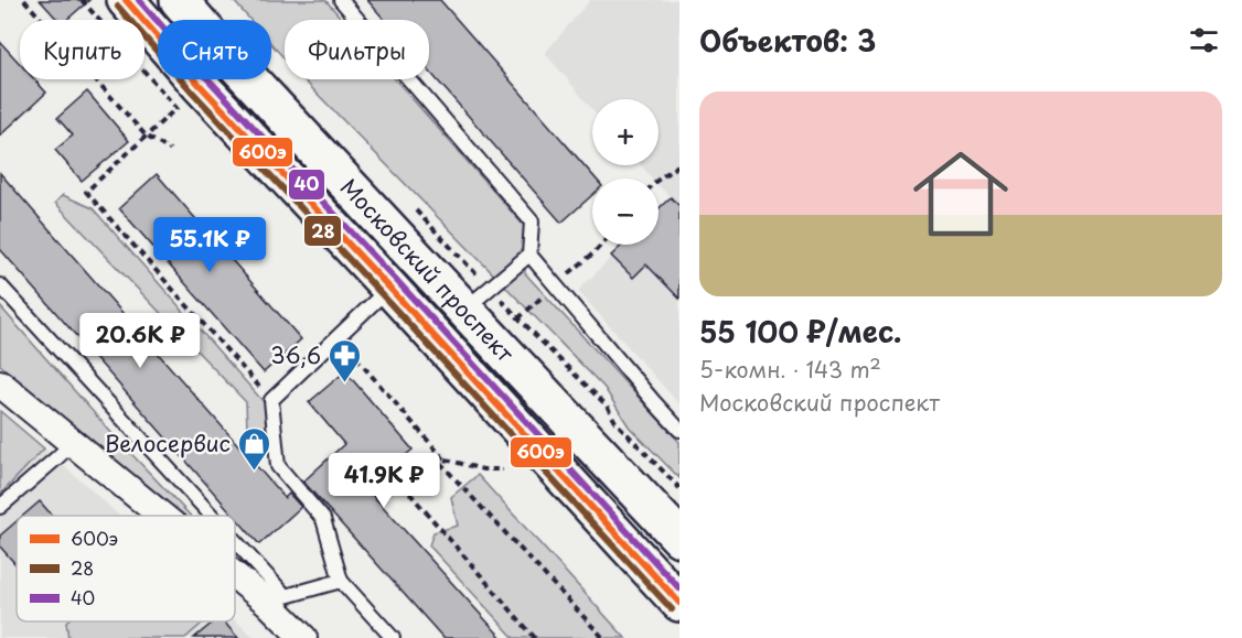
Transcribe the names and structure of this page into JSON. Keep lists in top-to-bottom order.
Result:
{
  "streets": {
    "main road": ["Московский проспект"]
  },
  "places": {
    "pharmacy": ["36,6"],
    "shop": ["Велосервис"]
  },
  "lines": ["transit line 600э", "transit line 40", "transit line 28"],
  "legend": ["600э", "28", "40"],
  "page": {
    "heading": "Объектов: 3",
    "chip": ["Купить", "Снять", "Фильтры"],
    "list": [
      {
        "name": "55 100 ₽/мес.",
        "note": "5-комн. · 143 m² · Московский проспект"
      }
    ],
    "map_buttons": ["+", "−"],
    "price": ["55.1K ₽", "20.6K ₽", "41.9K ₽"]
  }
}
